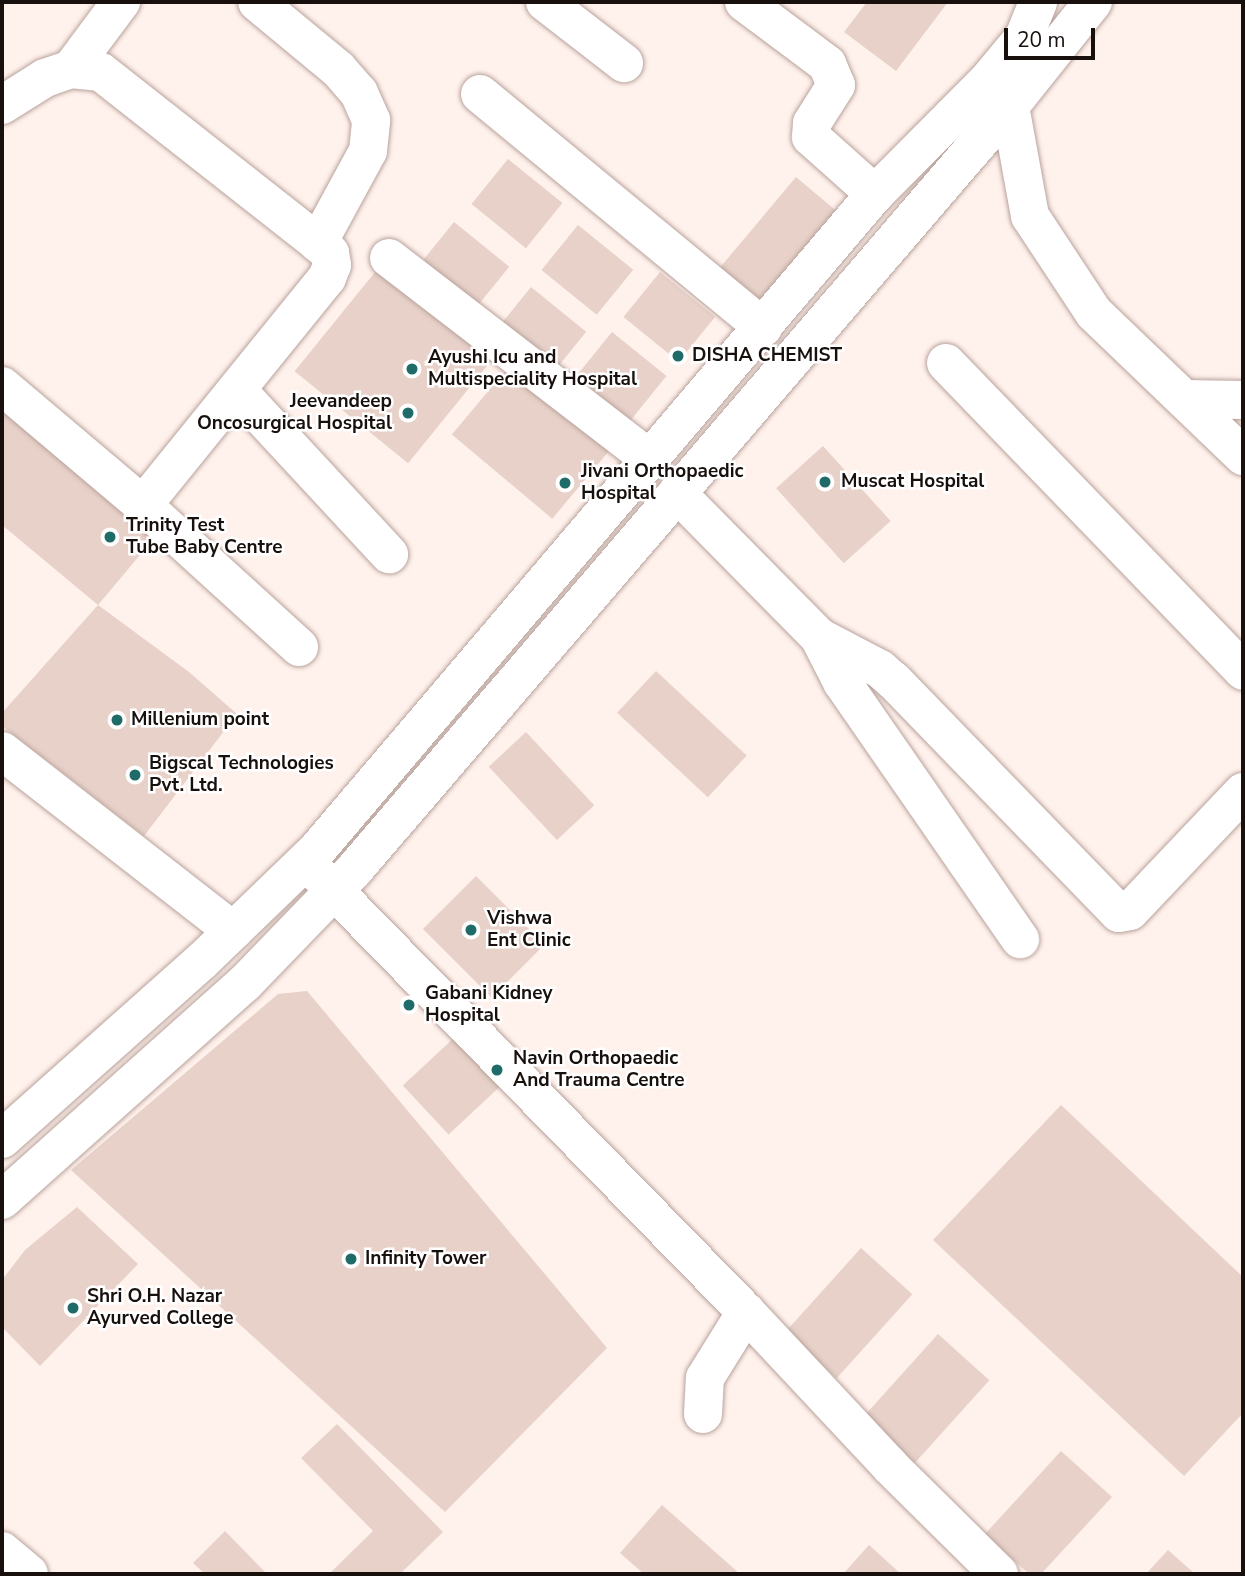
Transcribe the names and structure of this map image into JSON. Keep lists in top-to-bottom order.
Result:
{
  "places": [
    "DISHA CHEMIST",
    "Ayushi Icu and Multispeciality Hospital",
    "Jeevandeep Oncosurgical Hospital",
    "Muscat Hospital",
    "Jivani Orthopaedic Hospital",
    "Trinity Test Tube Baby Centre",
    "Millenium point",
    "Bigscal Technologies Pvt. Ltd.",
    "Vishwa Ent Clinic",
    "Gabani Kidney Hospital",
    "Navin Orthopaedic And Trauma Centre",
    "Infinity Tower",
    "Shri O.H. Nazar Ayurved College"
  ],
  "scale_bar": "20 m"
}
